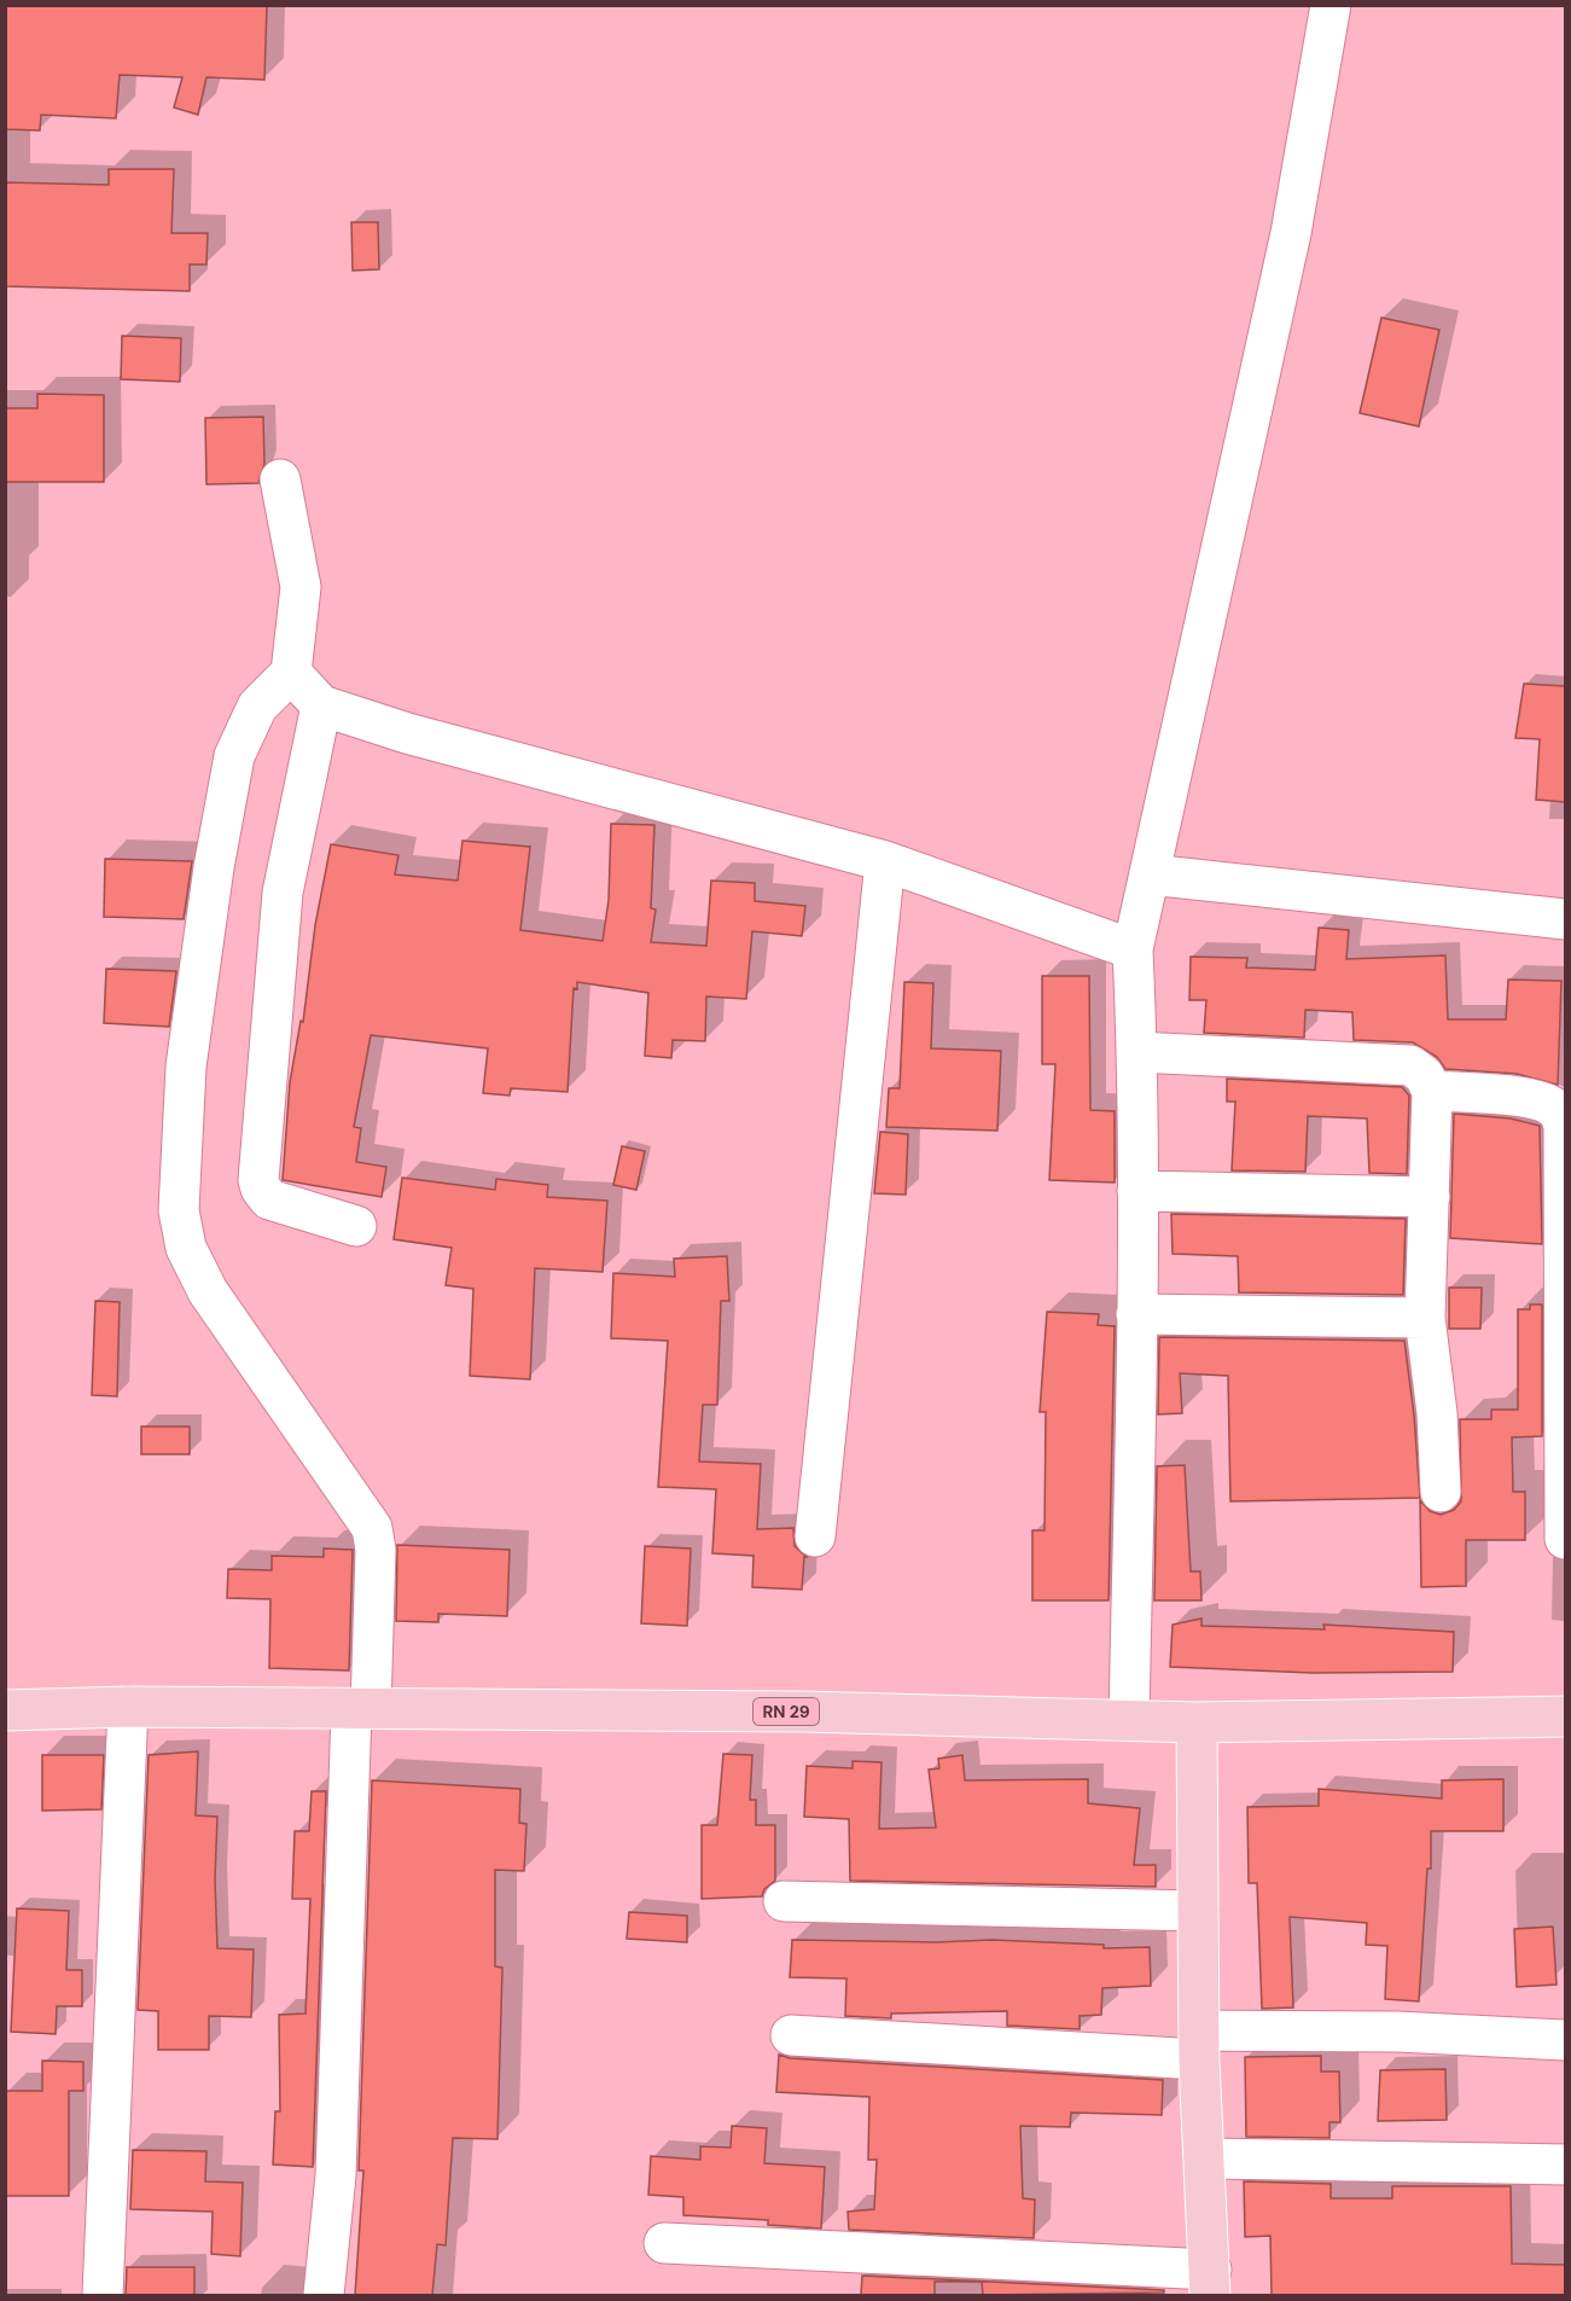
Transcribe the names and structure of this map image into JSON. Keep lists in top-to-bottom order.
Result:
{
  "streets": {
    "main road": ["RN 29"]
  }
}
